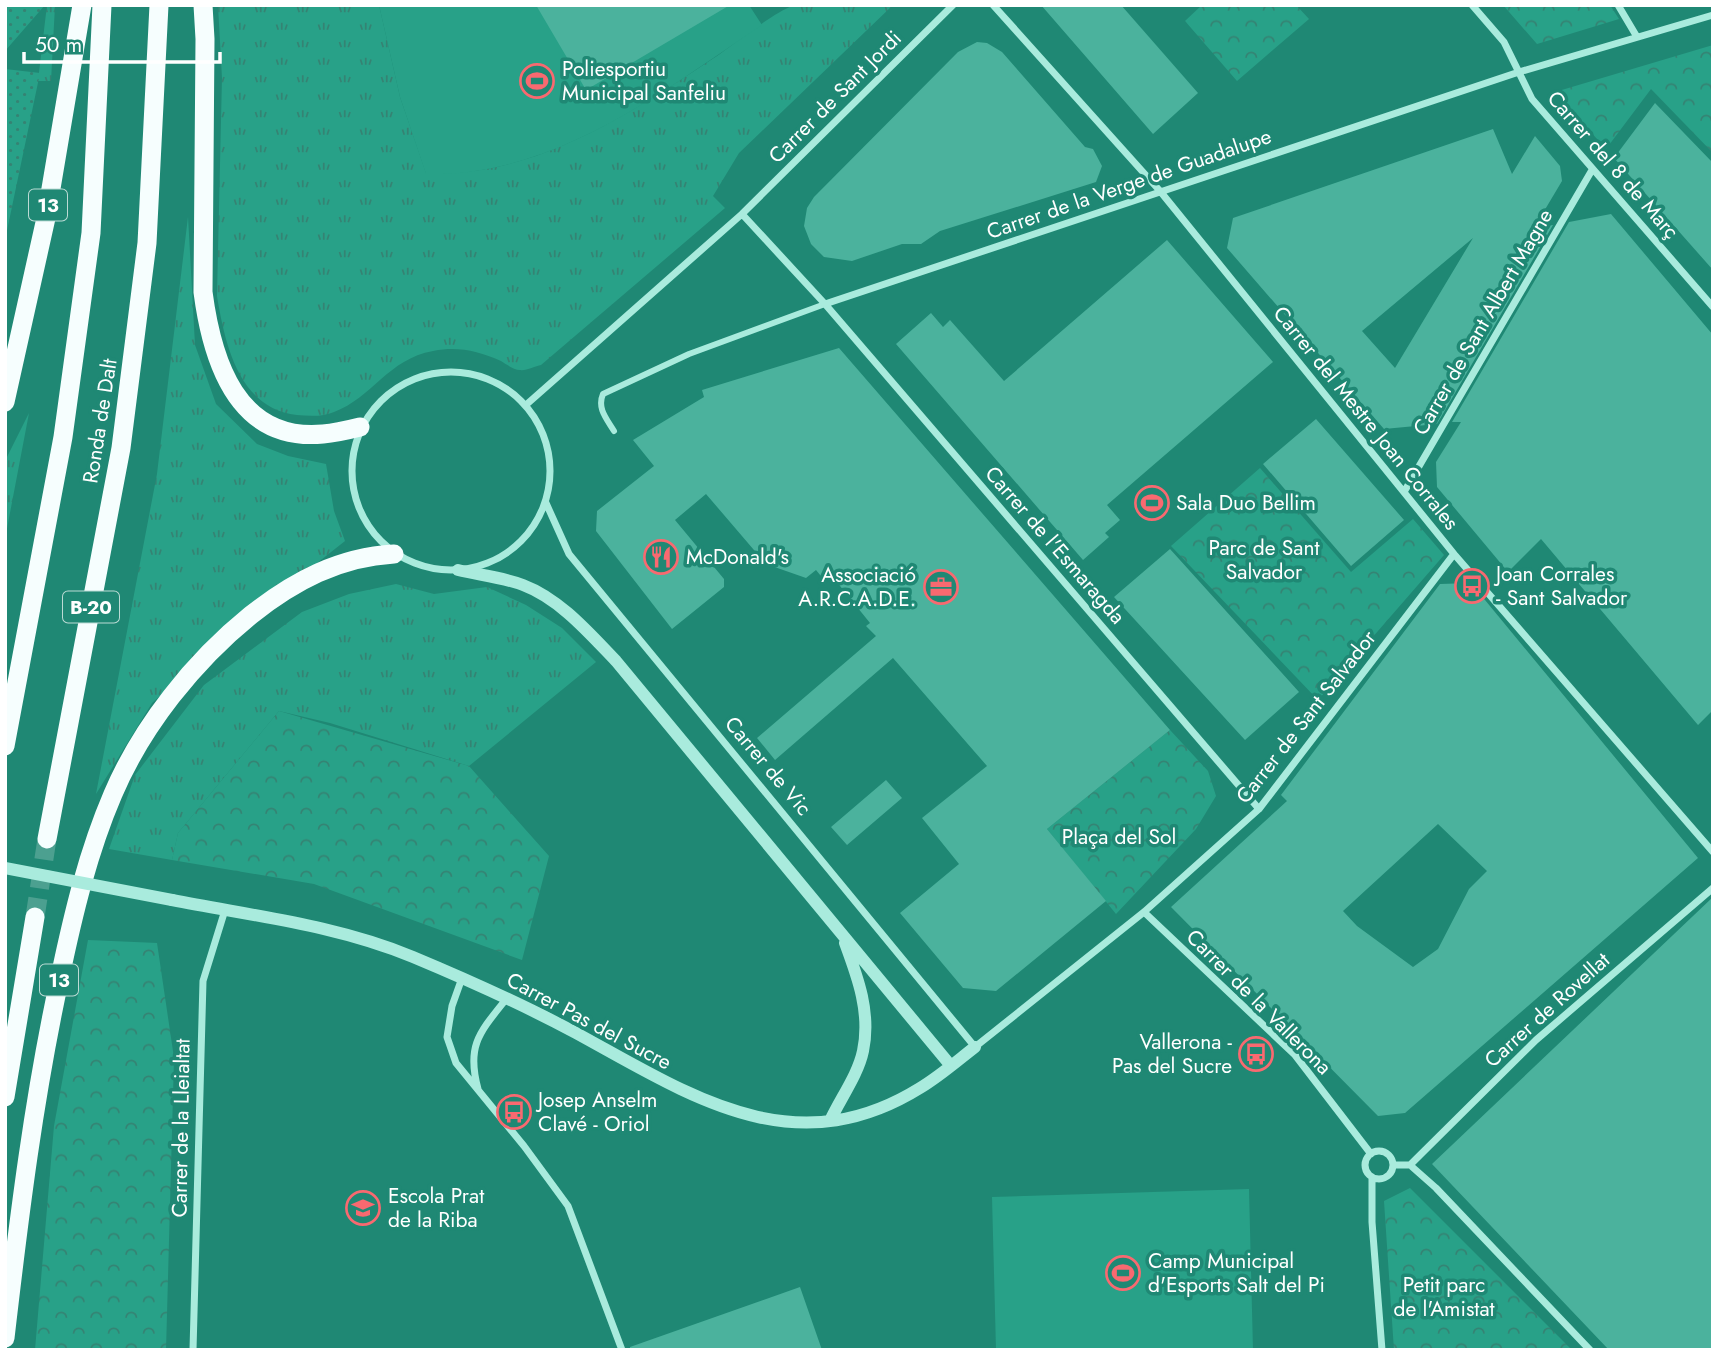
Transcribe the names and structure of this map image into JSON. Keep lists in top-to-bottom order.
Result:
{
  "streets": {
    "highway": ["13", "Ronda de Dalt", "B-20"],
    "street": [
      "Carrer de Sant Jordi",
      "Carrer del 8 de Març",
      "Carrer de la Verge de Guadalupe",
      "Carrer de Sant Albert Magne",
      "Carrer del Mestre Joan Corrales",
      "Carrer de l'Esmaragda",
      "Carrer de Sant Salvador",
      "Carrer de Vic",
      "Carrer de la Vallerona",
      "Carrer de Rovellat",
      "Carrer Pas del Sucre",
      "Carrer de la Lleialtat"
    ]
  },
  "crossings": [
    ["Carrer de Sant Jordi", "13"],
    ["Carrer de Sant Jordi", "Carrer de Vic"],
    ["Carrer del 8 de Març", "Carrer de la Verge de Guadalupe"],
    ["Carrer del 8 de Març", "Carrer de Sant Albert Magne"],
    ["Carrer de la Verge de Guadalupe", "Carrer del Mestre Joan Corrales"],
    ["Carrer de la Verge de Guadalupe", "Carrer de l'Esmaragda"],
    ["13", "Carrer de Vic"],
    ["Carrer de Sant Albert Magne", "Carrer del Mestre Joan Corrales"],
    ["Carrer del Mestre Joan Corrales", "Carrer de Sant Salvador"],
    ["Carrer de l'Esmaragda", "Carrer de Sant Salvador"],
    ["Carrer de Sant Salvador", "Carrer de Vic"],
    ["Carrer de Sant Salvador", "Carrer de la Vallerona"],
    ["Carrer de Sant Salvador", "Carrer Pas del Sucre"],
    ["Carrer de Vic", "Carrer Pas del Sucre"],
    ["Carrer Pas del Sucre", "Carrer de la Lleialtat"]
  ],
  "parks": ["Parc de Sant Salvador", "Plaça del Sol", "Petit parc de l'Amistat"],
  "places": {
    "sports": ["Poliesportiu Municipal Sanfeliu", "Sala Duo Bellim", "Camp Municipal d'Esports Salt del Pi"],
    "restaurant": ["McDonald's"],
    "bus stop": ["Joan Corrales - Sant Salvador", "Vallerona - Pas del Sucre", "Josep Anselm Clavé - Oriol"],
    "office": ["Associació A.R.C.A.D.E."],
    "school or university": ["Escola Prat de la Riba"]
  },
  "scale_bar": "50 m"
}
